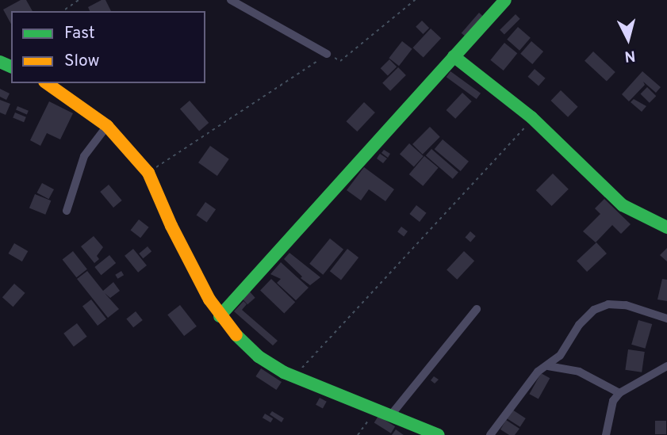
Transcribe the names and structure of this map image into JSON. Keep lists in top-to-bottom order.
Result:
{
  "legend": ["Fast", "Slow"],
  "north": "bottom"
}
